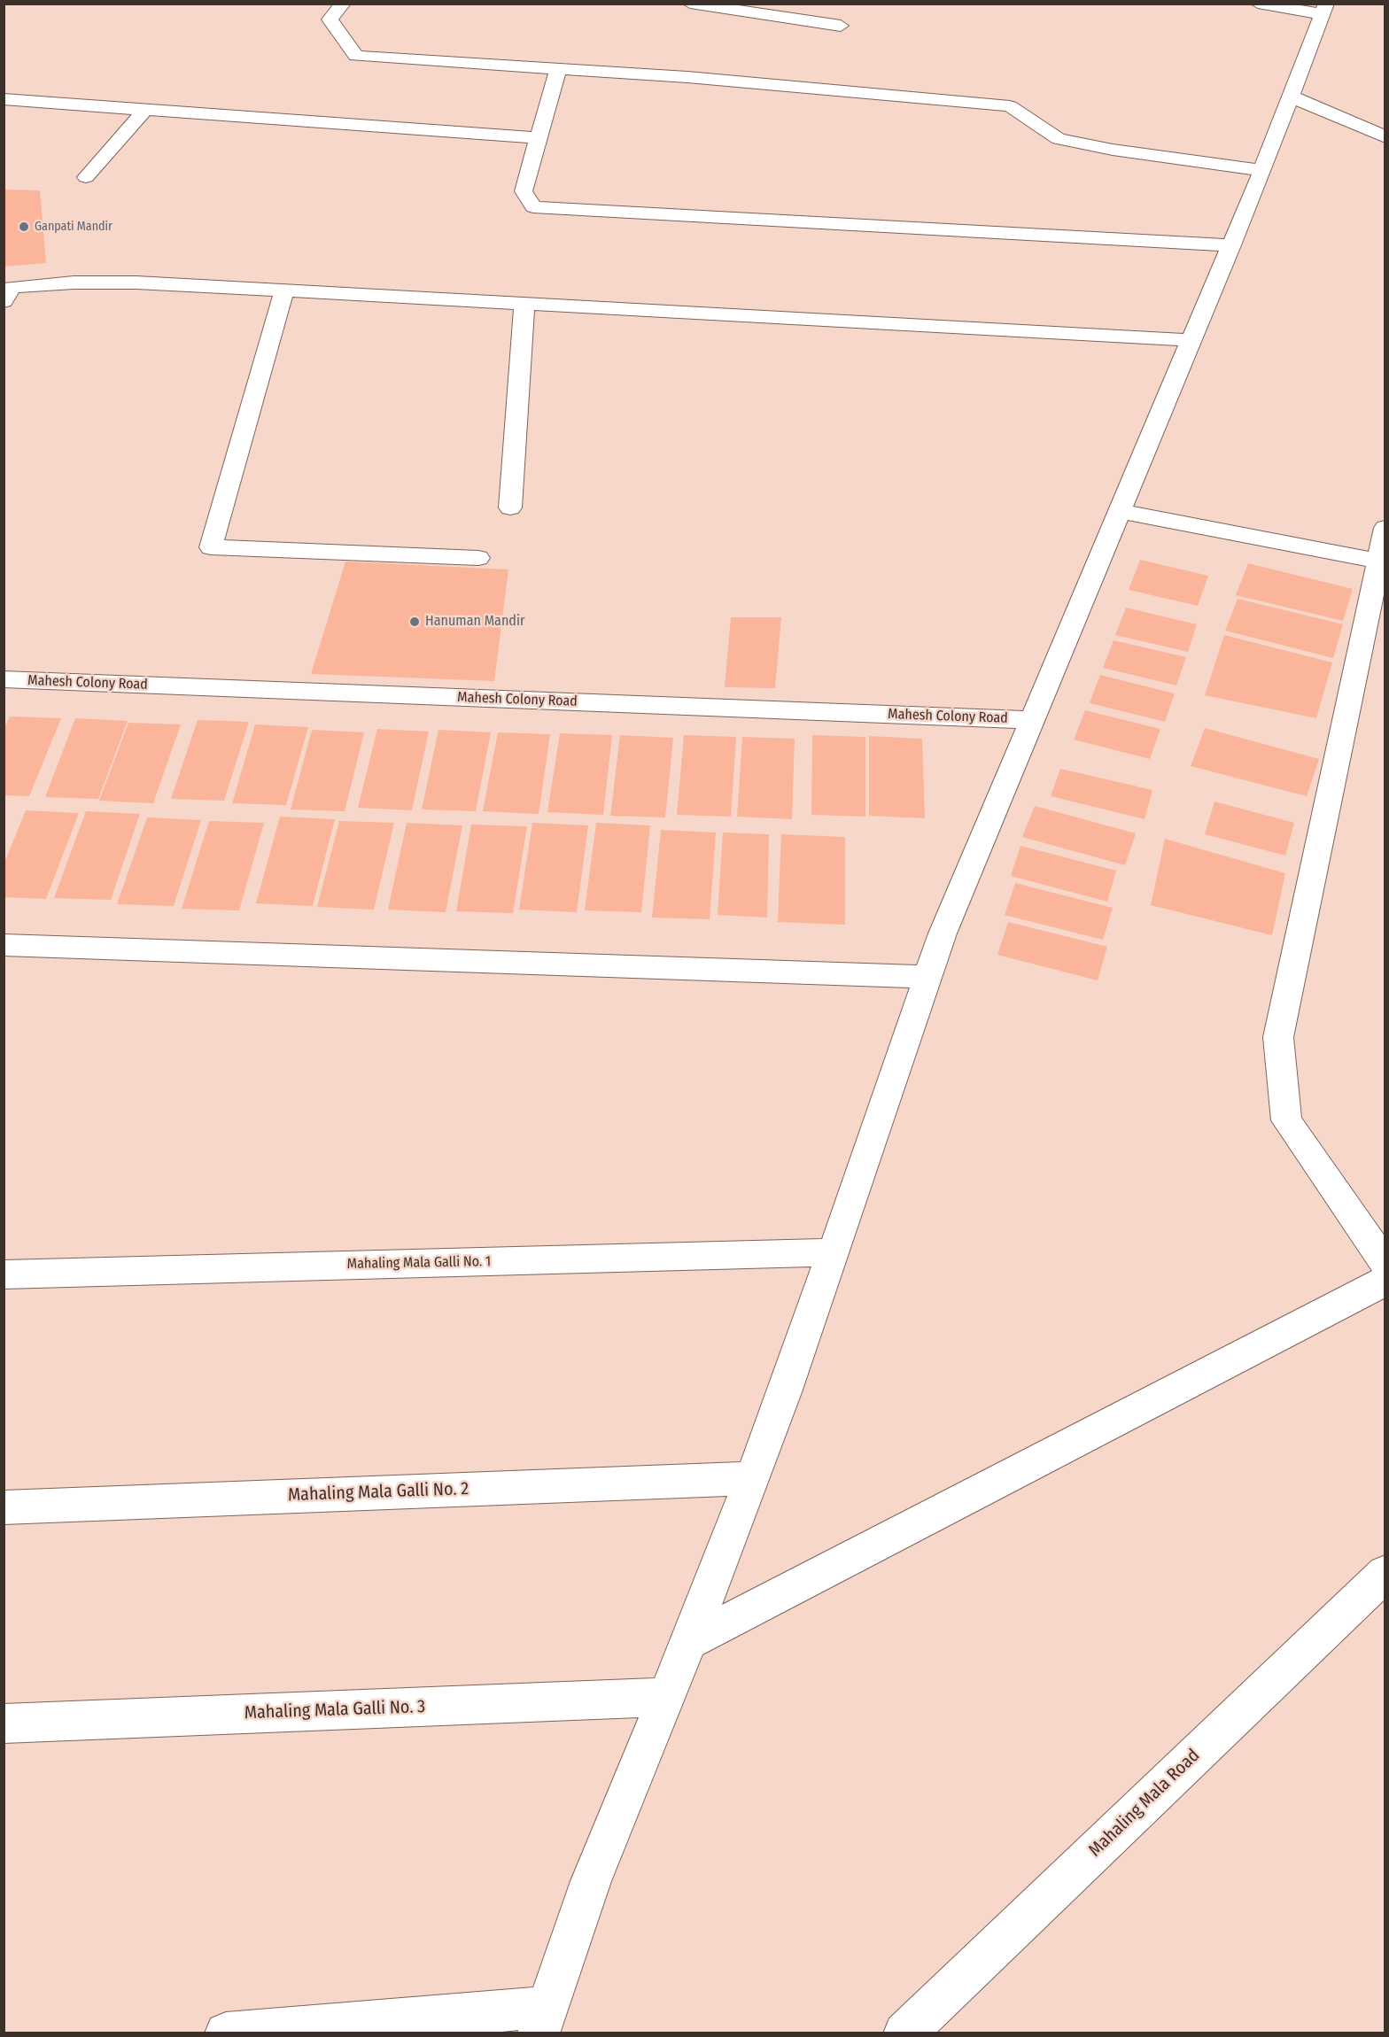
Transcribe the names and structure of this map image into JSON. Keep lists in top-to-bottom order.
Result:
{
  "streets": {
    "street": [
      "Mahesh Colony Road",
      "Mahaling Mala Galli No. 1",
      "Mahaling Mala Galli No. 2",
      "Mahaling Mala Galli No. 3",
      "Mahaling Mala Road"
    ]
  },
  "places": ["Ganpati Mandir", "Hanuman Mandir"]
}
